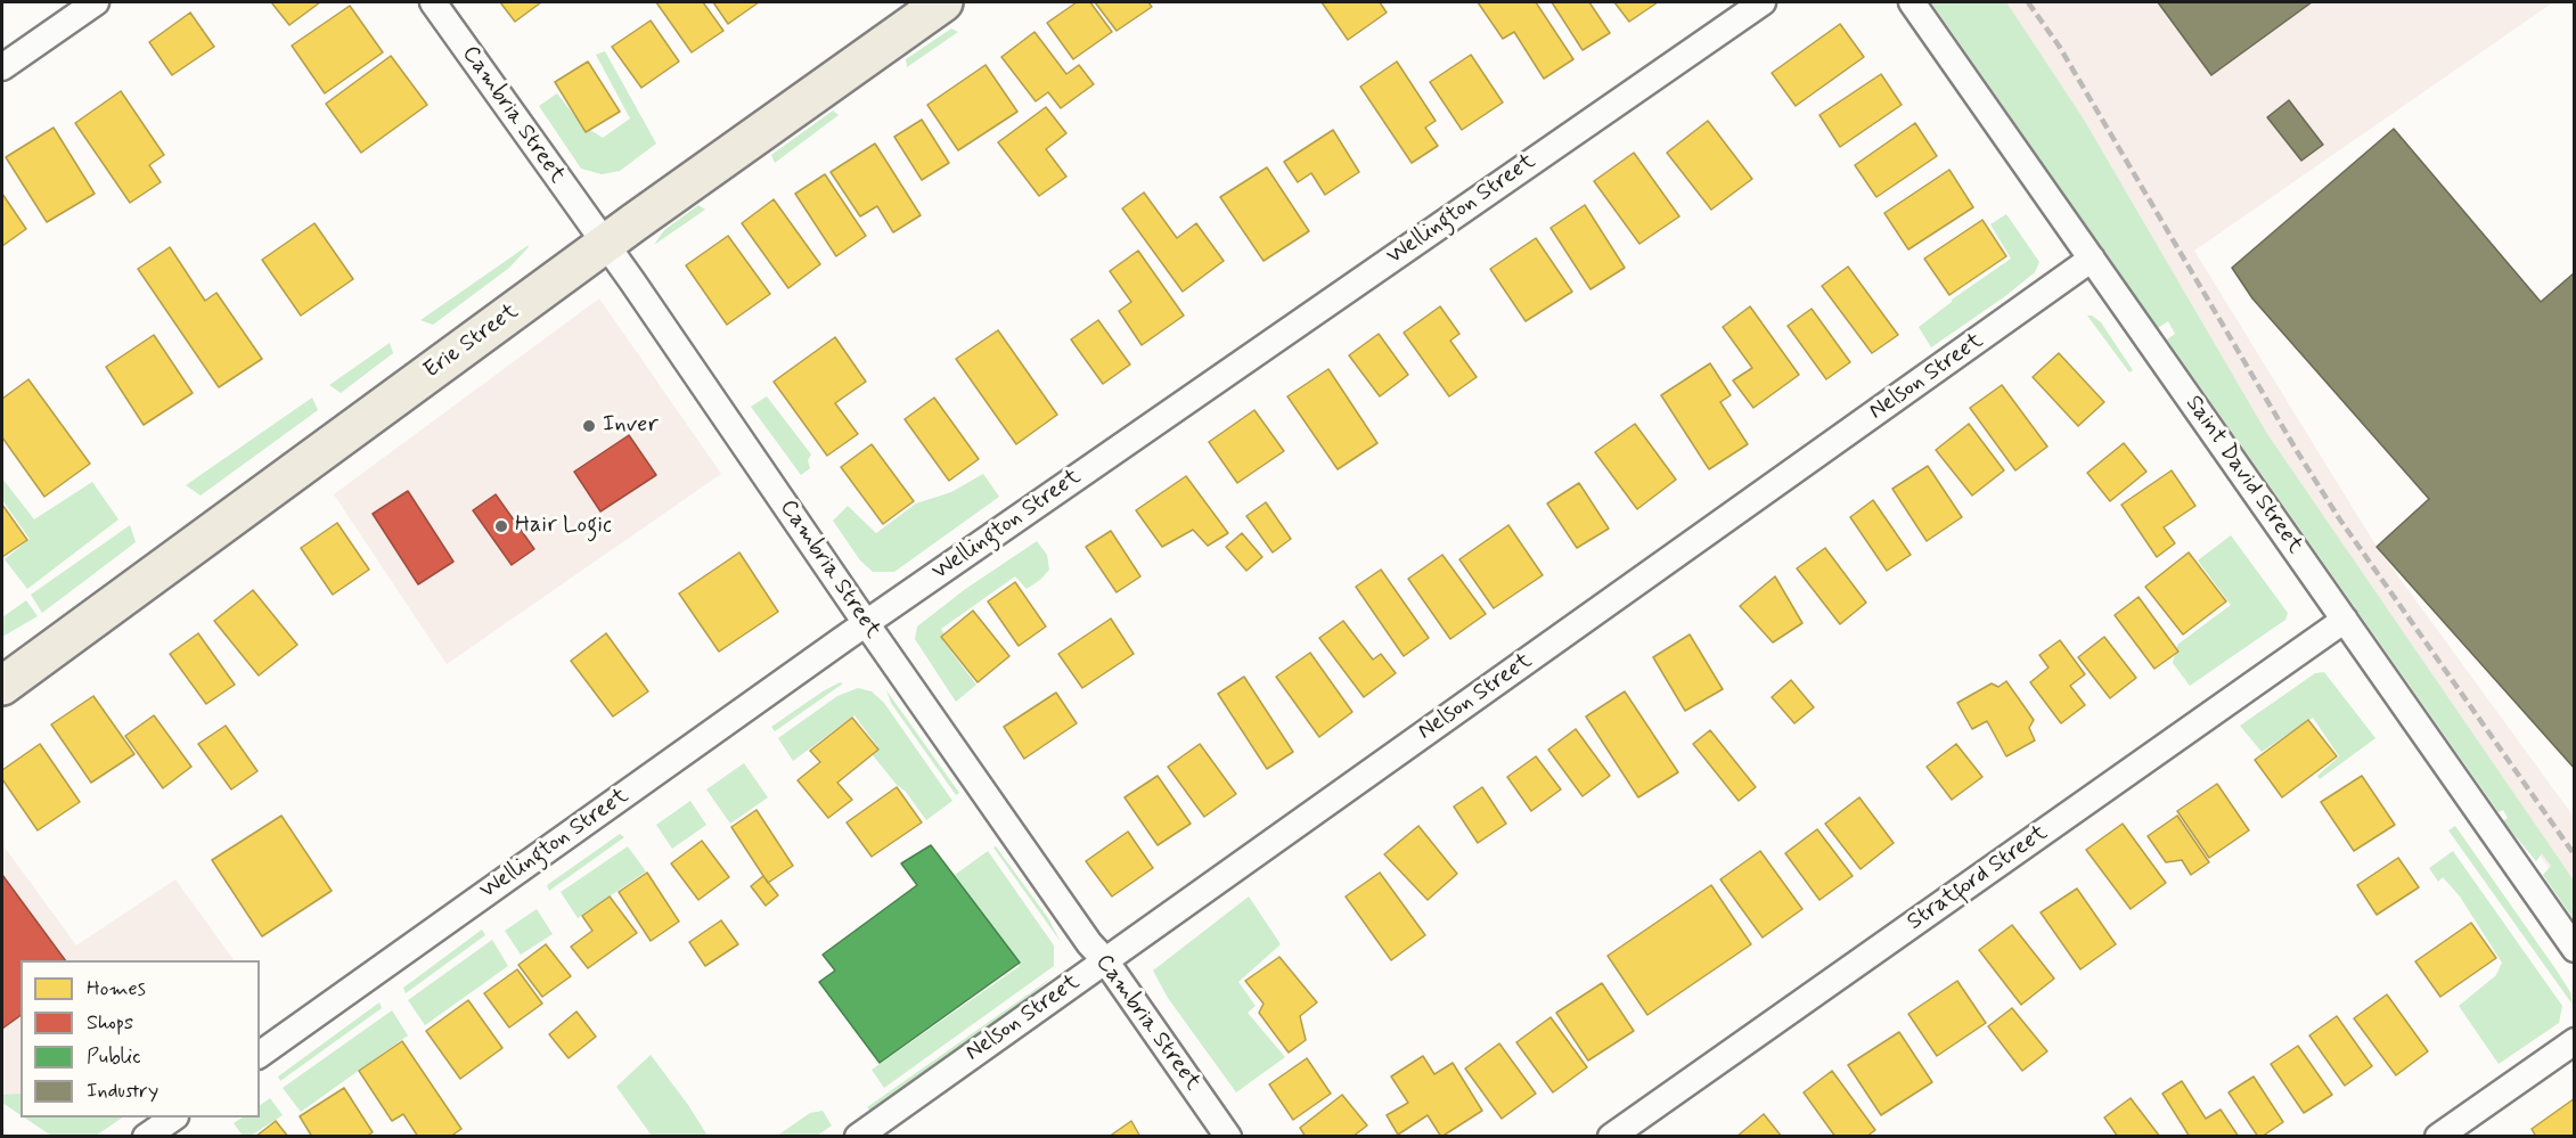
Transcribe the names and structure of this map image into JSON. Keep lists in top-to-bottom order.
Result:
{
  "streets": {
    "main road": ["Erie Street"],
    "street": [
      "Cambria Street",
      "Wellington Street",
      "Nelson Street",
      "Saint David Street",
      "Stratford Street"
    ]
  },
  "crossings": [
    ["Cambria Street", "Wellington Street"],
    ["Cambria Street", "Erie Street"],
    ["Cambria Street", "Nelson Street"],
    ["Nelson Street", "Saint David Street"],
    ["Saint David Street", "Stratford Street"]
  ],
  "places": ["Inver", "Hair Logic"],
  "legend": [
    "Homes",
    "Shops",
    "Public",
    "Industry"
  ]
}
